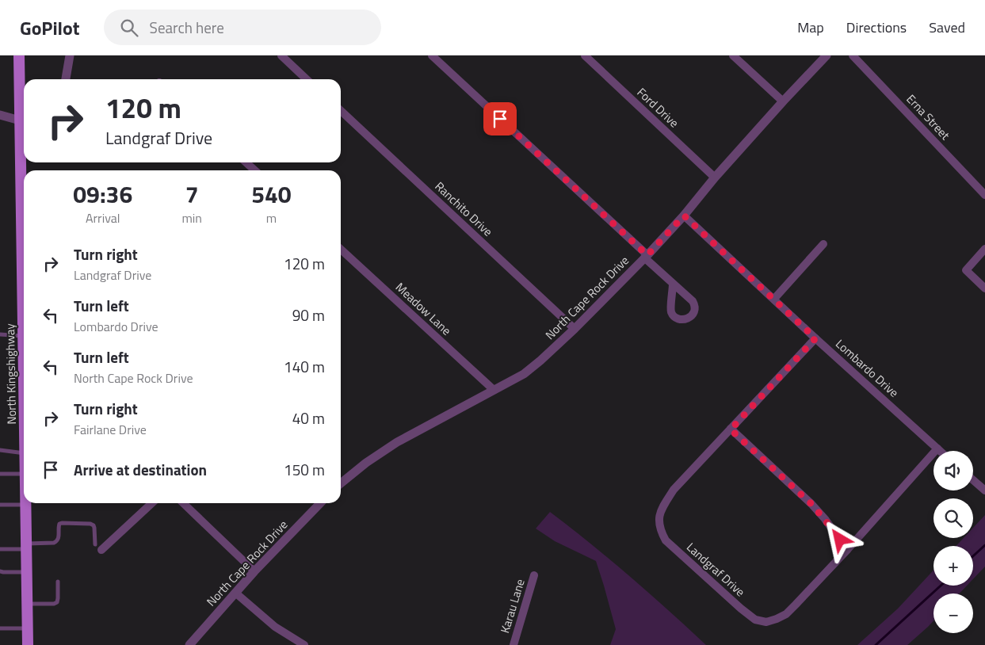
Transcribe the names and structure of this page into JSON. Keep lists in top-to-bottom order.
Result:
{
  "streets": {
    "main road": ["North Kingshighway"],
    "street": [
      "Ford Drive",
      "Erna Street",
      "Ranchito Drive",
      "North Cape Rock Drive",
      "Meadow Lane",
      "Lombardo Drive",
      "Landgraf Drive",
      "Karau Lane"
    ]
  },
  "crossings": [
    ["Ford Drive", "North Cape Rock Drive"],
    ["Ranchito Drive", "North Cape Rock Drive"],
    ["North Cape Rock Drive", "Meadow Lane"],
    ["North Cape Rock Drive", "Lombardo Drive"],
    ["Lombardo Drive", "Landgraf Drive"]
  ],
  "page": {
    "header": "GoPilot",
    "search": "Search here",
    "nav": ["Map", "Directions", "Saved"],
    "turn": ["120 m", "Landgraf Drive"],
    "eta": [
      "09:36",
      "Arrival",
      "7",
      "min",
      "540",
      "m"
    ],
    "list": [
      {
        "name": "Turn right",
        "note": "Landgraf Drive",
        "value": "120 m"
      },
      {
        "name": "Turn left",
        "note": "Lombardo Drive",
        "value": "90 m"
      },
      {
        "name": "Turn left",
        "note": "North Cape Rock Drive",
        "value": "140 m"
      },
      {
        "name": "Turn right",
        "note": "Fairlane Drive",
        "value": "40 m"
      },
      {
        "name": "Arrive at destination",
        "value": "150 m"
      }
    ],
    "map_buttons": ["+", "−"]
  }
}
